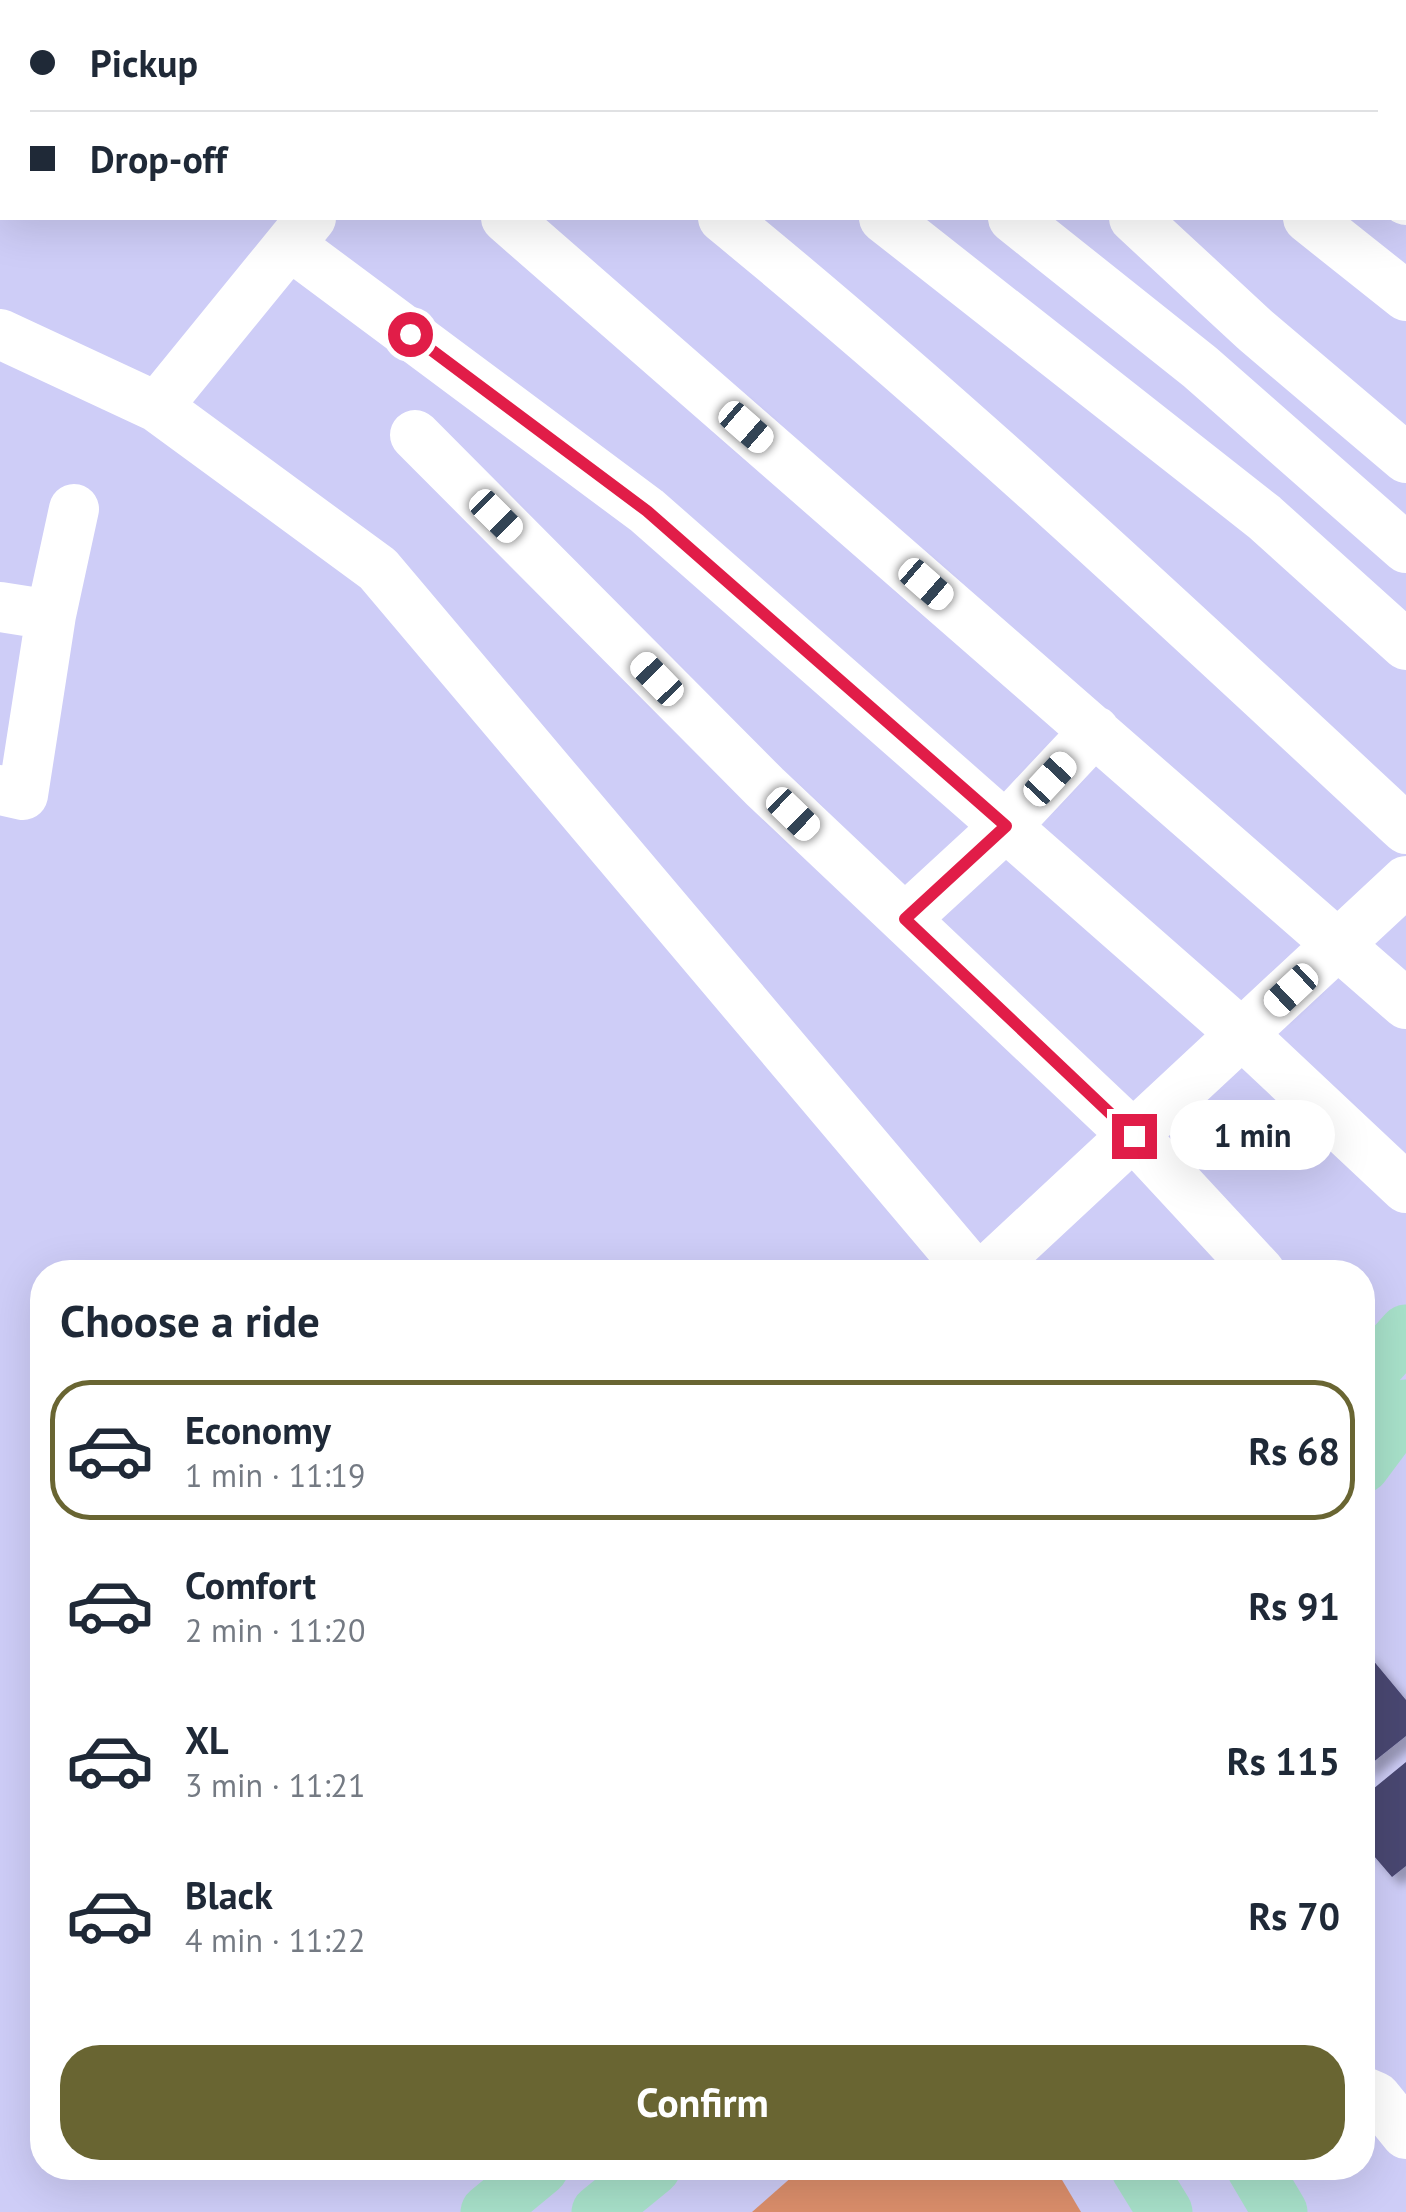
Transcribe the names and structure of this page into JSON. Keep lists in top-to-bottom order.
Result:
{
  "page": {
    "banner": ["Pickup", "Drop-off"],
    "bubble": "1 min",
    "heading": "Choose a ride",
    "list": [
      {
        "name": "Economy",
        "note": "1 min · 11:19",
        "value": "Rs 68"
      },
      {
        "name": "Comfort",
        "note": "2 min · 11:20",
        "value": "Rs 91"
      },
      {
        "name": "XL",
        "note": "3 min · 11:21",
        "value": "Rs 115"
      },
      {
        "name": "Black",
        "note": "4 min · 11:22",
        "value": "Rs 70"
      }
    ],
    "buttons": "Confirm"
  }
}
